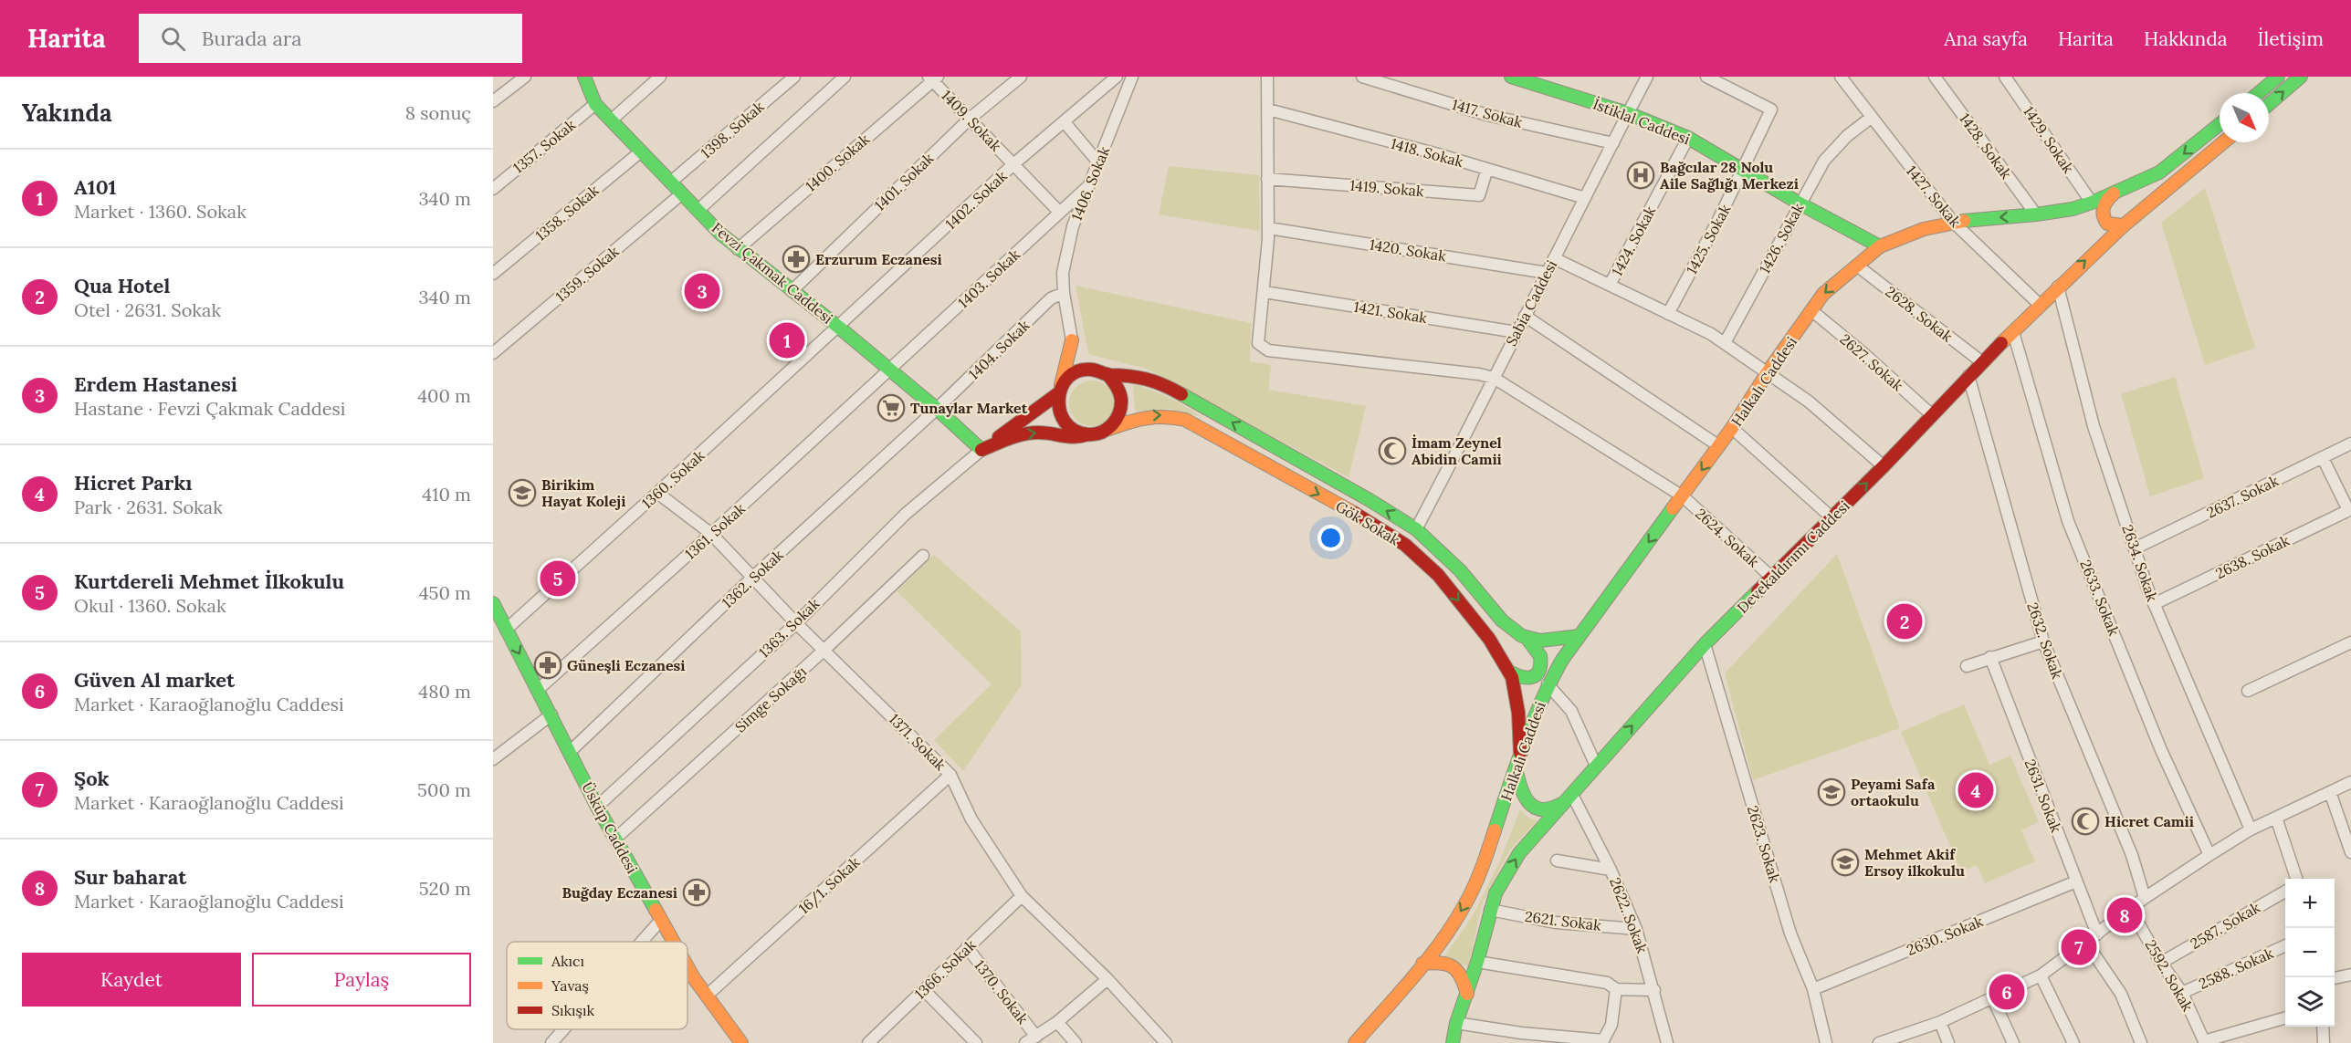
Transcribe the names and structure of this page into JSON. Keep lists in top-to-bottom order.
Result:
{
  "streets": {
    "main road": [
      "İstiklal Caddesi",
      "Fevzi Çakmak Caddesi",
      "Halkalı Caddesi",
      "Gök Sokak",
      "Devekaldırımı Caddesi",
      "Üsküp Caddesi"
    ],
    "street": [
      "1417. Sokak",
      "1409. Sokak",
      "1398. Sokak",
      "1429. Sokak",
      "1357. Sokak",
      "1428. Sokak",
      "1418. Sokak",
      "1400. Sokak",
      "1401. Sokak",
      "1406. Sokak",
      "1419. Sokak",
      "1427. Sokak",
      "1402. Sokak",
      "1358. Sokak",
      "1426. Sokak",
      "1425. Sokak",
      "1424. Sokak",
      "1420. Sokak",
      "1359. Sokak",
      "1403. Sokak",
      "Sabia Caddesi",
      "1421. Sokak",
      "2628. Sokak",
      "1404. Sokak",
      "2627. Sokak",
      "1360. Sokak",
      "2637. Sokak",
      "1361. Sokak",
      "2624. Sokak",
      "2638. Sokak",
      "2634. Sokak",
      "1362. Sokak",
      "2633. Sokak",
      "1363. Sokak",
      "2632. Sokak",
      "Simge Sokağı",
      "1371. Sokak",
      "2631. Sokak",
      "2623. Sokak",
      "16/1. Sokak",
      "2622. Sokak",
      "2621. Sokak",
      "2587. Sokak",
      "2630. Sokak",
      "2588. Sokak",
      "1366. Sokak",
      "2592. Sokak",
      "1370. Sokak"
    ]
  },
  "crossings": [
    ["1417. Sokak", "Sabia Caddesi"],
    ["1409. Sokak", "1400. Sokak"],
    ["1409. Sokak", "1401. Sokak"],
    ["1409. Sokak", "1402. Sokak"],
    ["1409. Sokak", "1403. Sokak"],
    ["İstiklal Caddesi", "1426. Sokak"],
    ["İstiklal Caddesi", "1425. Sokak"],
    ["İstiklal Caddesi", "1424. Sokak"],
    ["İstiklal Caddesi", "Sabia Caddesi"],
    ["İstiklal Caddesi", "Halkalı Caddesi"],
    ["1398. Sokak", "Fevzi Çakmak Caddesi"],
    ["1429. Sokak", "Halkalı Caddesi"],
    ["1357. Sokak", "Fevzi Çakmak Caddesi"],
    ["1428. Sokak", "Halkalı Caddesi"],
    ["1418. Sokak", "1419. Sokak"],
    ["1418. Sokak", "Sabia Caddesi"],
    ["1400. Sokak", "Fevzi Çakmak Caddesi"],
    ["1401. Sokak", "Fevzi Çakmak Caddesi"],
    ["1406. Sokak", "1403. Sokak"],
    ["1406. Sokak", "1404. Sokak"],
    ["1427. Sokak", "1426. Sokak"],
    ["1427. Sokak", "Halkalı Caddesi"],
    ["1427. Sokak", "Devekaldırımı Caddesi"],
    ["1402. Sokak", "Fevzi Çakmak Caddesi"],
    ["1402. Sokak", "1360. Sokak"],
    ["1358. Sokak", "Fevzi Çakmak Caddesi"],
    ["1420. Sokak", "Sabia Caddesi"],
    ["Fevzi Çakmak Caddesi", "1359. Sokak"],
    ["Fevzi Çakmak Caddesi", "1403. Sokak"],
    ["Fevzi Çakmak Caddesi", "1404. Sokak"],
    ["Fevzi Çakmak Caddesi", "1360. Sokak"],
    ["Fevzi Çakmak Caddesi", "Gök Sokak"],
    ["Fevzi Çakmak Caddesi", "1361. Sokak"],
    ["Fevzi Çakmak Caddesi", "1362. Sokak"],
    ["Fevzi Çakmak Caddesi", "1363. Sokak"],
    ["1403. Sokak", "1361. Sokak"],
    ["Sabia Caddesi", "1421. Sokak"],
    ["Sabia Caddesi", "Gök Sokak"],
    ["Sabia Caddesi", "2624. Sokak"],
    ["2628. Sokak", "Halkalı Caddesi"],
    ["2628. Sokak", "Devekaldırımı Caddesi"],
    ["1404. Sokak", "1362. Sokak"],
    ["2627. Sokak", "Halkalı Caddesi"],
    ["2627. Sokak", "Devekaldırımı Caddesi"],
    ["Halkalı Caddesi", "Gök Sokak"],
    ["Halkalı Caddesi", "2624. Sokak"],
    ["1360. Sokak", "1371. Sokak"],
    ["1360. Sokak", "Üsküp Caddesi"],
    ["2637. Sokak", "2634. Sokak"],
    ["Gök Sokak", "1363. Sokak"],
    ["1361. Sokak", "1371. Sokak"],
    ["1361. Sokak", "Üsküp Caddesi"],
    ["2624. Sokak", "Devekaldırımı Caddesi"],
    ["Devekaldırımı Caddesi", "2634. Sokak"],
    ["Devekaldırımı Caddesi", "2633. Sokak"],
    ["Devekaldırımı Caddesi", "2632. Sokak"],
    ["Devekaldırımı Caddesi", "2623. Sokak"],
    ["Devekaldırımı Caddesi", "2622. Sokak"],
    ["Devekaldırımı Caddesi", "2621. Sokak"],
    ["2638. Sokak", "2634. Sokak"],
    ["1362. Sokak", "1371. Sokak"],
    ["1362. Sokak", "Üsküp Caddesi"],
    ["1363. Sokak", "1371. Sokak"],
    ["1363. Sokak", "Üsküp Caddesi"],
    ["Simge Sokağı", "1371. Sokak"],
    ["Simge Sokağı", "Üsküp Caddesi"],
    ["1371. Sokak", "16/1. Sokak"],
    ["1371. Sokak", "1366. Sokak"],
    ["2631. Sokak", "2630. Sokak"],
    ["Üsküp Caddesi", "16/1. Sokak"],
    ["2623. Sokak", "2630. Sokak"],
    ["2622. Sokak", "2621. Sokak"],
    ["2587. Sokak", "2592. Sokak"],
    ["2588. Sokak", "2592. Sokak"],
    ["1366. Sokak", "1370. Sokak"]
  ],
  "one_way": ["Halkalı Caddesi", "Devekaldırımı Caddesi"],
  "places": {
    "hospital": ["Bağcılar 28 Nolu Aile Sağlığı Merkezi"],
    "pharmacy": ["Erzurum Eczanesi", "Güneşli Eczanesi", "Buğday Eczanesi"],
    "supermarket": ["Tunaylar Market"],
    "mosque": ["İmam Zeynel Abidin Camii", "Hicret Camii"],
    "school or university": ["Birikim Hayat Koleji", "Peyami Safa ortaokulu", "Mehmet Akif Ersoy ilkokulu"]
  },
  "legend": ["Akıcı", "Yavaş", "Sıkışık"],
  "north": "bottom right",
  "page": {
    "header": "Harita",
    "search": "Burada ara",
    "nav": [
      "Ana sayfa",
      "Harita",
      "Hakkında",
      "İletişim"
    ],
    "heading": ["Yakında", "8 sonuç"],
    "list": [
      {
        "mark": "1",
        "name": "A101",
        "note": "Market · 1360. Sokak",
        "value": "340 m"
      },
      {
        "mark": "2",
        "name": "Qua Hotel",
        "note": "Otel · 2631. Sokak",
        "value": "340 m"
      },
      {
        "mark": "3",
        "name": "Erdem Hastanesi",
        "note": "Hastane · Fevzi Çakmak Caddesi",
        "value": "400 m"
      },
      {
        "mark": "4",
        "name": "Hicret Parkı",
        "note": "Park · 2631. Sokak",
        "value": "410 m"
      },
      {
        "mark": "5",
        "name": "Kurtdereli Mehmet İlkokulu",
        "note": "Okul · 1360. Sokak",
        "value": "450 m"
      },
      {
        "mark": "6",
        "name": "Güven Al market",
        "note": "Market · Karaoğlanoğlu Caddesi",
        "value": "480 m"
      },
      {
        "mark": "7",
        "name": "Şok",
        "note": "Market · Karaoğlanoğlu Caddesi",
        "value": "500 m"
      },
      {
        "mark": "8",
        "name": "Sur baharat",
        "note": "Market · Karaoğlanoğlu Caddesi",
        "value": "520 m"
      }
    ],
    "pins": [
      "3",
      "1",
      "5",
      "2",
      "4",
      "8",
      "7",
      "6"
    ],
    "map_buttons": ["+", "−"],
    "buttons": ["Kaydet", "Paylaş"]
  }
}
